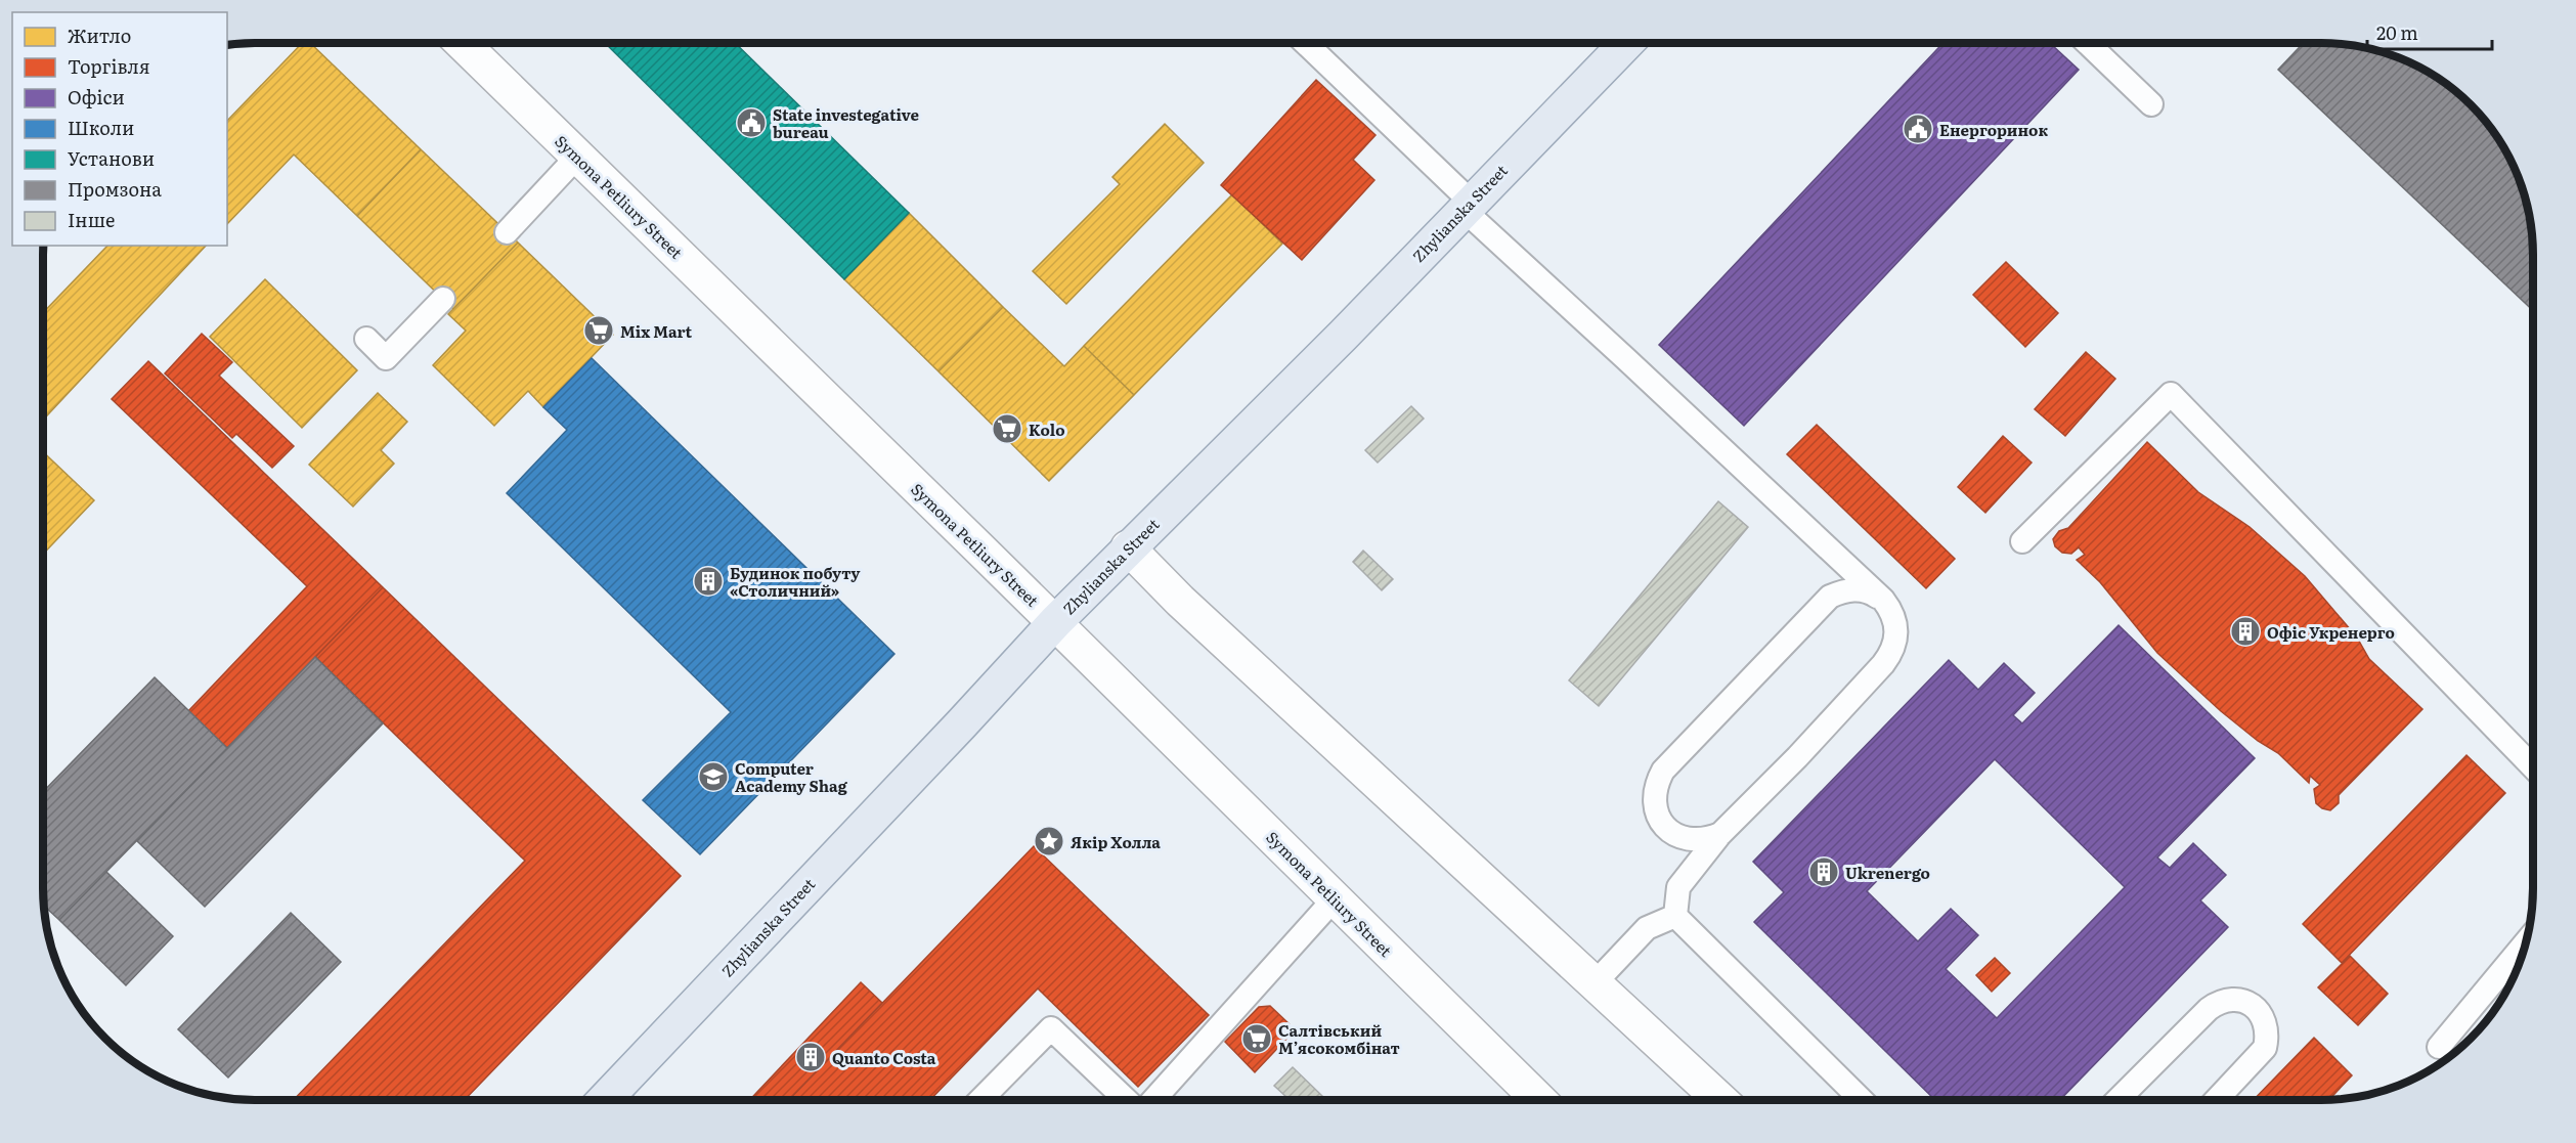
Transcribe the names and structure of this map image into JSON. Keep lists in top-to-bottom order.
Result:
{
  "streets": {
    "main road": ["Symona Petliury Street", "Zhylianska Street"]
  },
  "crossings": [
    ["Symona Petliury Street", "Zhylianska Street"]
  ],
  "places": {
    "public building": ["State investegative bureau", "Енергоринок"],
    "supermarket": ["Mix Mart", "Kolo", "Салтівський Мʼясокомбінат"],
    "building": [
      "Будинок побуту «Столичний»",
      "Офіс Укренерго",
      "Ukrenergo",
      "Quanto Costa"
    ],
    "school or university": ["Computer Academy Shag"],
    "place": ["Якір Холла"]
  },
  "legend": [
    "Житло",
    "Торгівля",
    "Офіси",
    "Школи",
    "Установи",
    "Промзона",
    "Інше"
  ],
  "scale_bar": "20 m"
}
